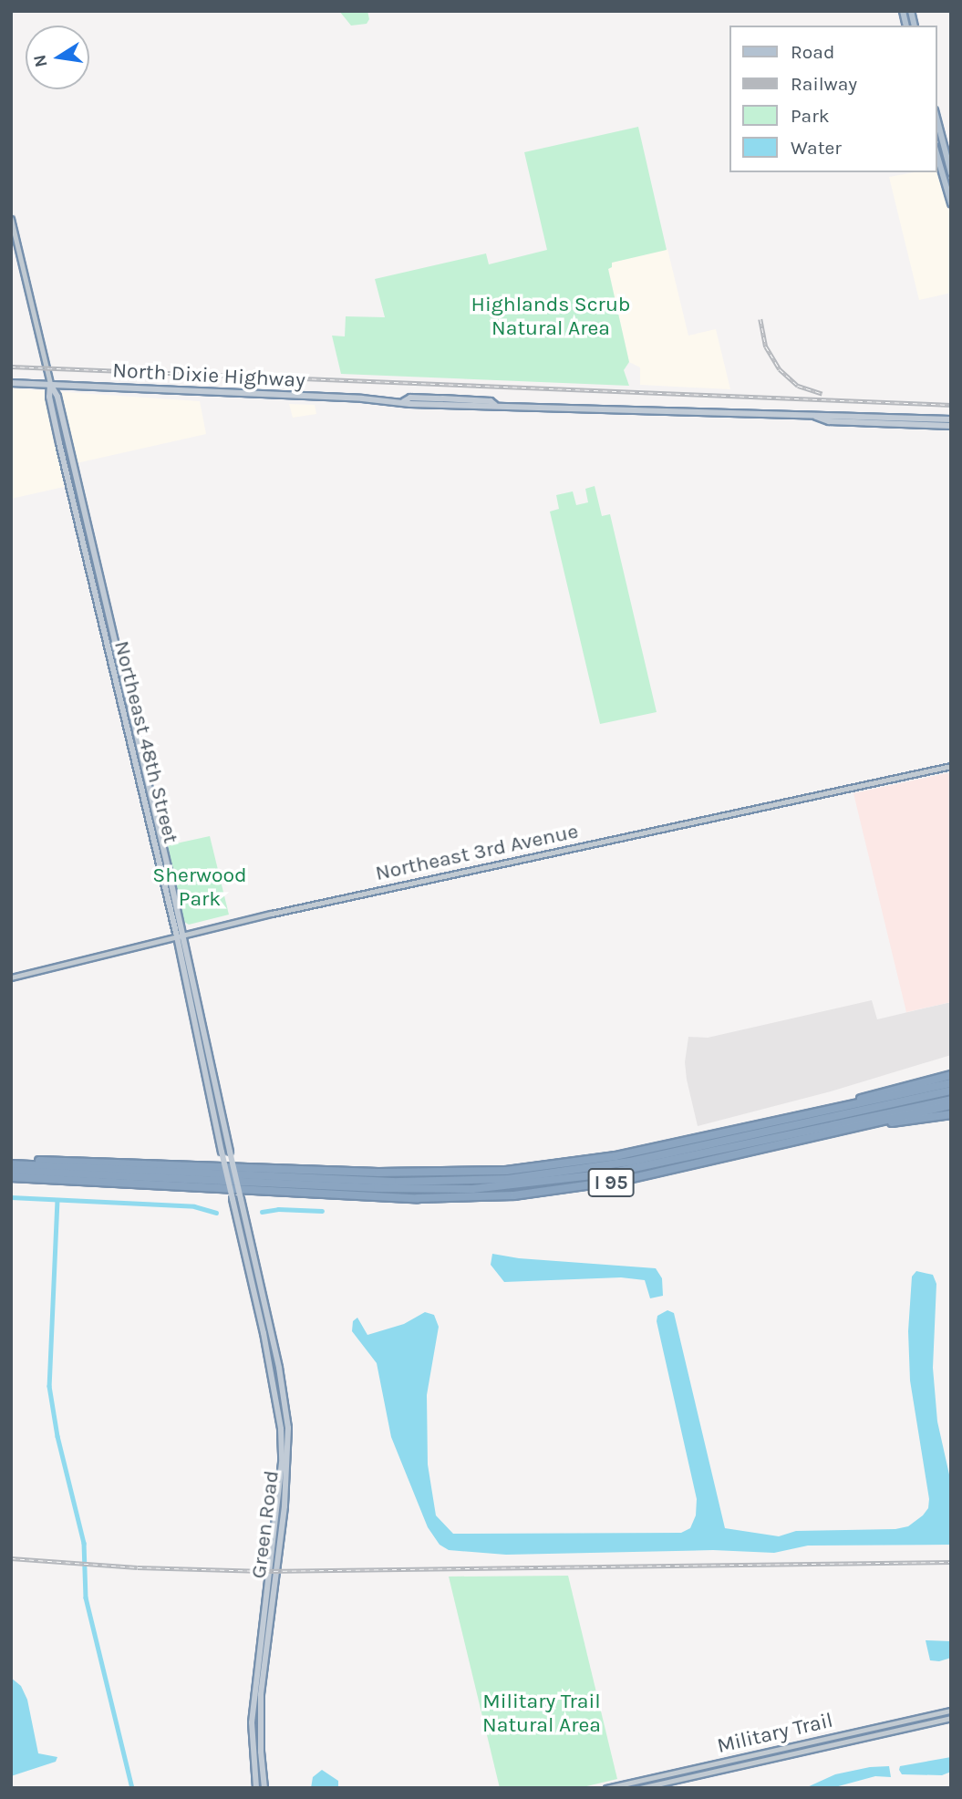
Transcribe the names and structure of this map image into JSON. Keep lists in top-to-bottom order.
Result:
{
  "streets": {
    "highway": ["I 95"],
    "main road": ["North Dixie Highway", "Northeast 48th Street", "Green Road"],
    "street": ["Northeast 3rd Avenue", "Military Trail"]
  },
  "crossings": [
    ["North Dixie Highway", "Northeast 48th Street"],
    ["Northeast 48th Street", "Northeast 3rd Avenue"],
    ["Northeast 48th Street", "Green Road"]
  ],
  "parks": ["Highlands Scrub Natural Area", "Sherwood Park", "Military Trail Natural Area"],
  "legend": [
    "Road",
    "Railway",
    "Park",
    "Water"
  ],
  "north": "left"
}
